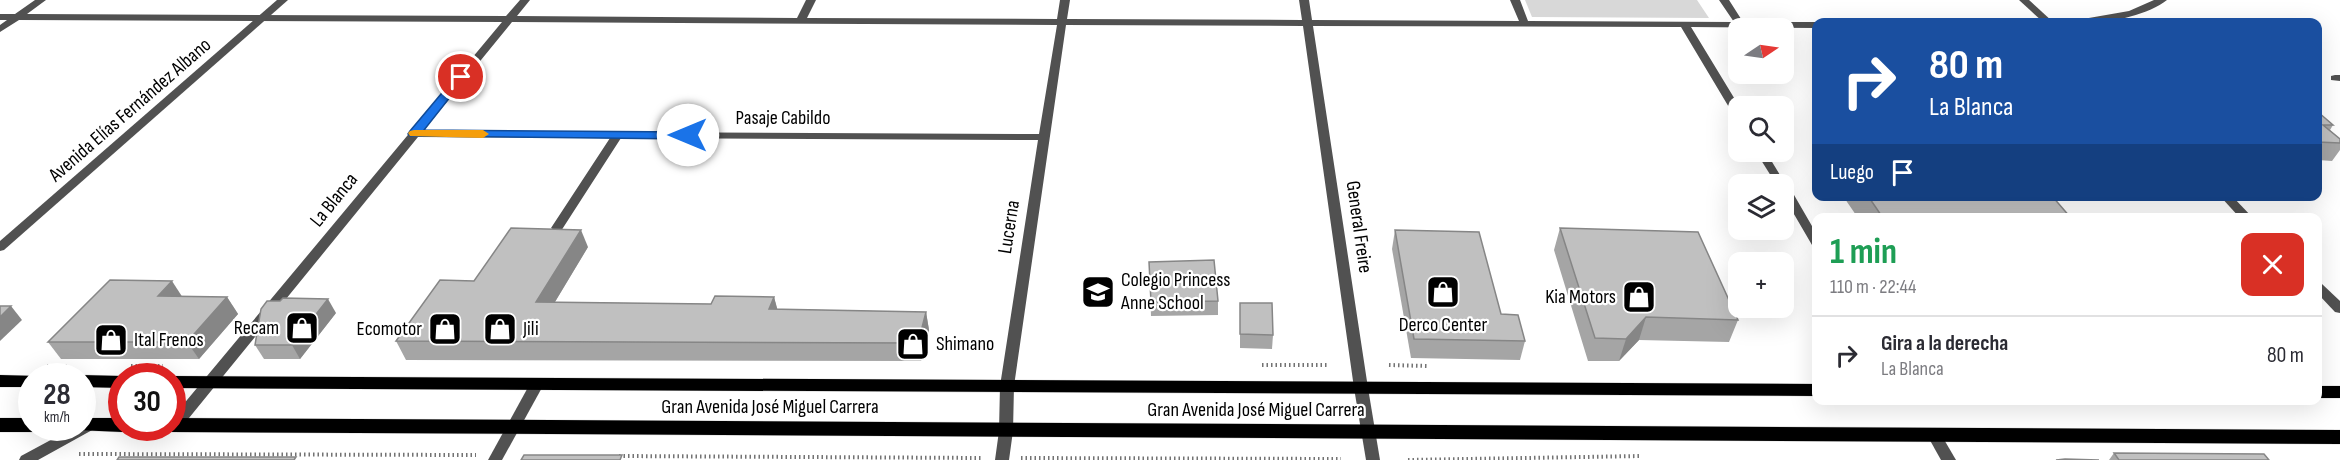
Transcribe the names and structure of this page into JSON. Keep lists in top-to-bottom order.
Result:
{
  "streets": {
    "main road": ["Gran Avenida José Miguel Carrera"],
    "street": [
      "Avenida Elías Fernández Albano",
      "Pasaje Cabildo",
      "La Blanca",
      "Lucerna",
      "General Freire"
    ]
  },
  "crossings": [
    ["Pasaje Cabildo", "La Blanca"],
    ["Pasaje Cabildo", "Lucerna"],
    ["La Blanca", "Gran Avenida José Miguel Carrera"],
    ["Lucerna", "Gran Avenida José Miguel Carrera"],
    ["General Freire", "Gran Avenida José Miguel Carrera"]
  ],
  "places": {
    "school or university": ["Colegio Princess Anne School"],
    "shop": [
      "Derco Center",
      "Kia Motors",
      "Recam",
      "Ecomotor",
      "Jili",
      "Ital Frenos",
      "Shimano"
    ]
  },
  "north": "right",
  "page": {
    "map_buttons": "+",
    "turn": ["80 m", "La Blanca"],
    "then": "Luego",
    "heading": ["1 min", "110 m · 22:44"],
    "list": [
      {
        "name": "Gira a la derecha",
        "note": "La Blanca",
        "value": "80 m"
      }
    ],
    "speed": "28 km/h",
    "limit": "30"
  }
}
